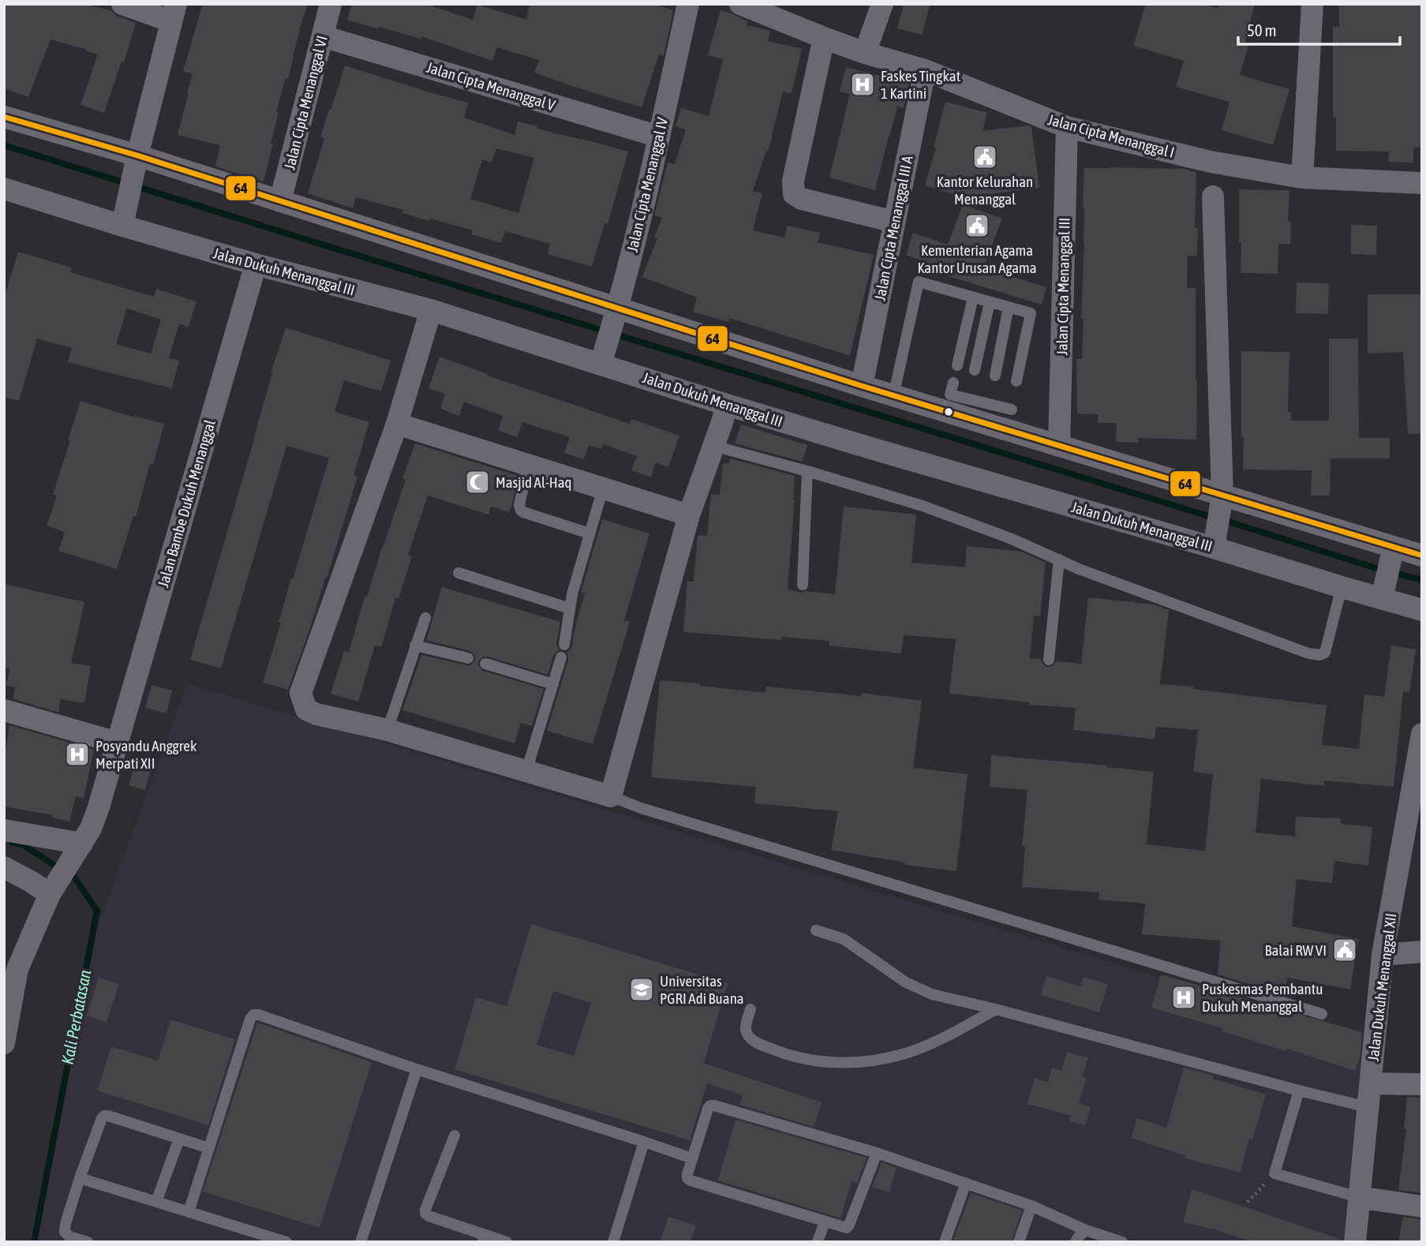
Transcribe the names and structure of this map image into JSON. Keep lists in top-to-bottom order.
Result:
{
  "streets": {
    "street": [
      "Jalan Cipta Menanggal V",
      "Jalan Cipta Menanggal VI",
      "Jalan Cipta Menanggal I",
      "Jalan Cipta Menanggal IV",
      "Jalan Cipta Menanggal III A",
      "Jalan Dukuh Menanggal III",
      "Jalan Cipta Menanggal III",
      "Jalan Bambe Dukuh Menanggal",
      "Jalan Dukuh Menanggal XII"
    ]
  },
  "crossings": [
    ["Jalan Cipta Menanggal V", "Jalan Cipta Menanggal VI"],
    ["Jalan Cipta Menanggal V", "Jalan Cipta Menanggal IV"],
    ["Jalan Cipta Menanggal I", "Jalan Cipta Menanggal III A"],
    ["Jalan Cipta Menanggal I", "Jalan Cipta Menanggal III"],
    ["Jalan Cipta Menanggal IV", "Jalan Dukuh Menanggal III"],
    ["Jalan Dukuh Menanggal III", "Jalan Bambe Dukuh Menanggal"]
  ],
  "water": ["Kali Perbatasan"],
  "places": {
    "hospital": ["Faskes Tingkat 1 Kartini", "Posyandu Anggrek Merpati XII", "Puskesmas Pembantu Dukuh Menanggal"],
    "public building": ["Kantor Kelurahan Menanggal", "Kementerian Agama Kantor Urusan Agama", "Balai RW VI"],
    "mosque": ["Masjid Al-Haq"],
    "school or university": ["Universitas PGRI Adi Buana"]
  },
  "lines": ["transit line 64"],
  "scale_bar": "50 m"
}
